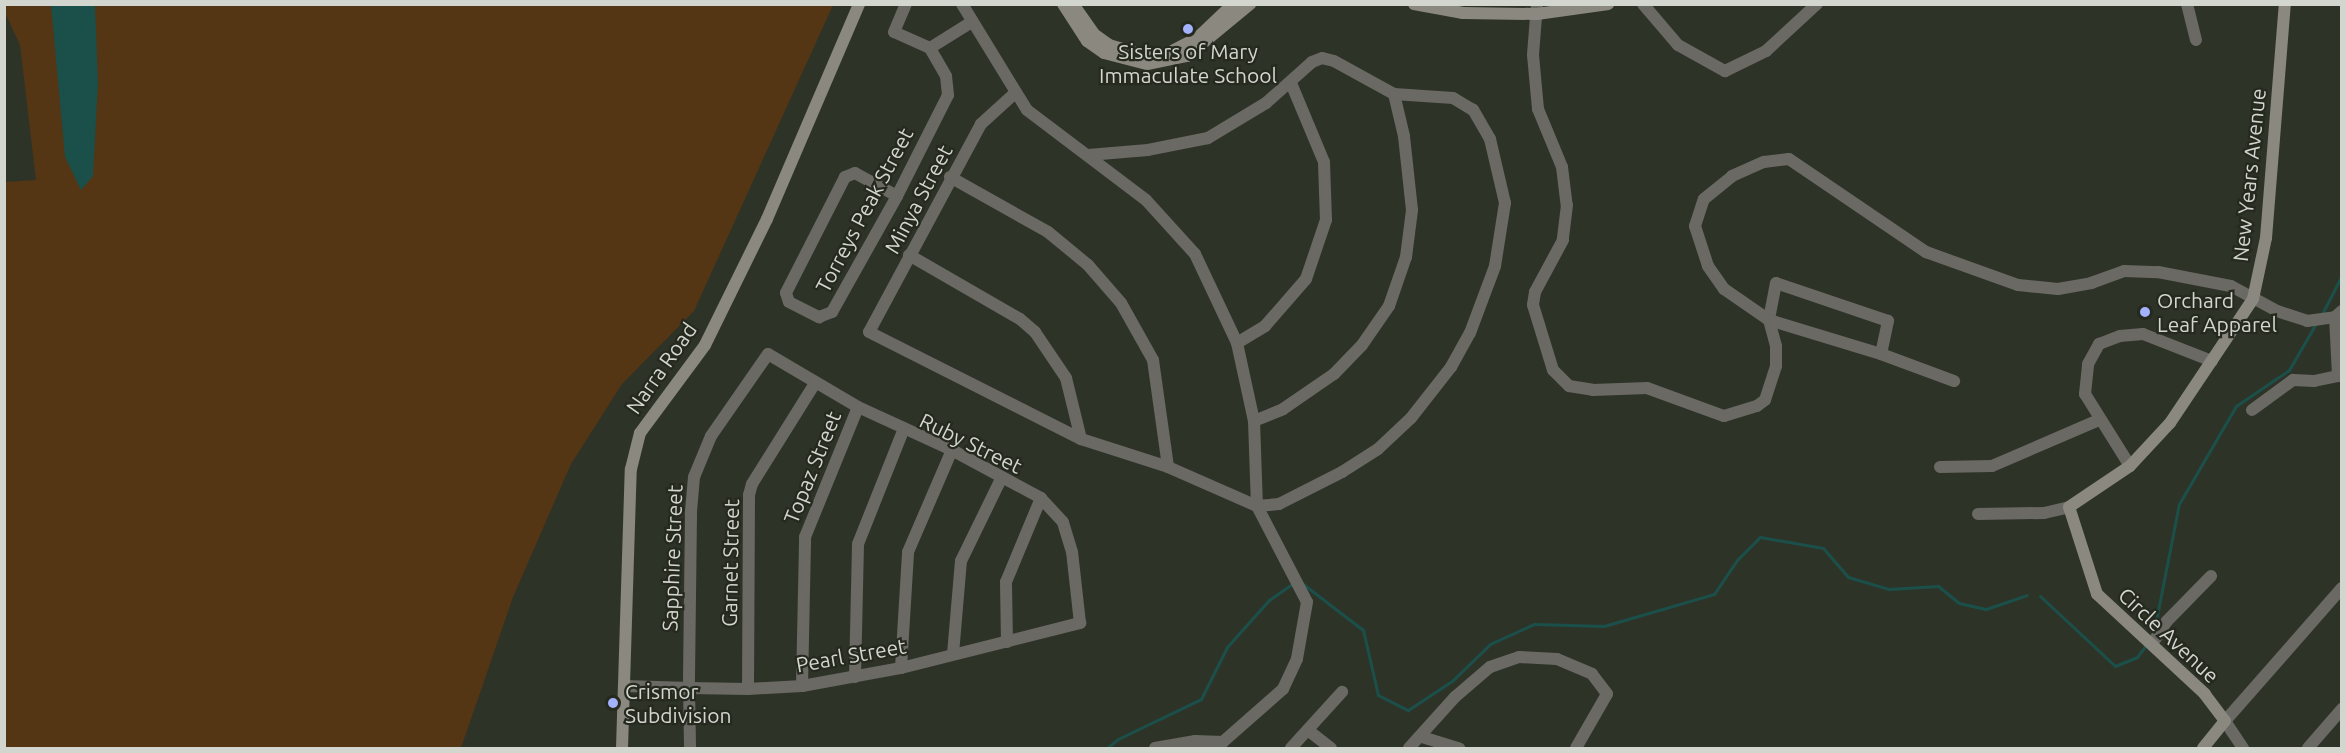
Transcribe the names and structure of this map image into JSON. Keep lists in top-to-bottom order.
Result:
{
  "streets": {
    "street": [
      "New Years Avenue",
      "Minya Street",
      "Torreys Peak Street",
      "Narra Road",
      "Ruby Street",
      "Topaz Street",
      "Sapphire Street",
      "Garnet Street",
      "Circle Avenue",
      "Pearl Street"
    ]
  },
  "crossings": [
    ["New Years Avenue", "Circle Avenue"],
    ["Narra Road", "Pearl Street"],
    ["Ruby Street", "Topaz Street"],
    ["Ruby Street", "Sapphire Street"],
    ["Ruby Street", "Garnet Street"],
    ["Ruby Street", "Pearl Street"],
    ["Topaz Street", "Pearl Street"],
    ["Sapphire Street", "Pearl Street"],
    ["Garnet Street", "Pearl Street"]
  ],
  "places": ["Sisters of Mary Immaculate School", "Orchard Leaf Apparel", "Crismor Subdivision"]
}
